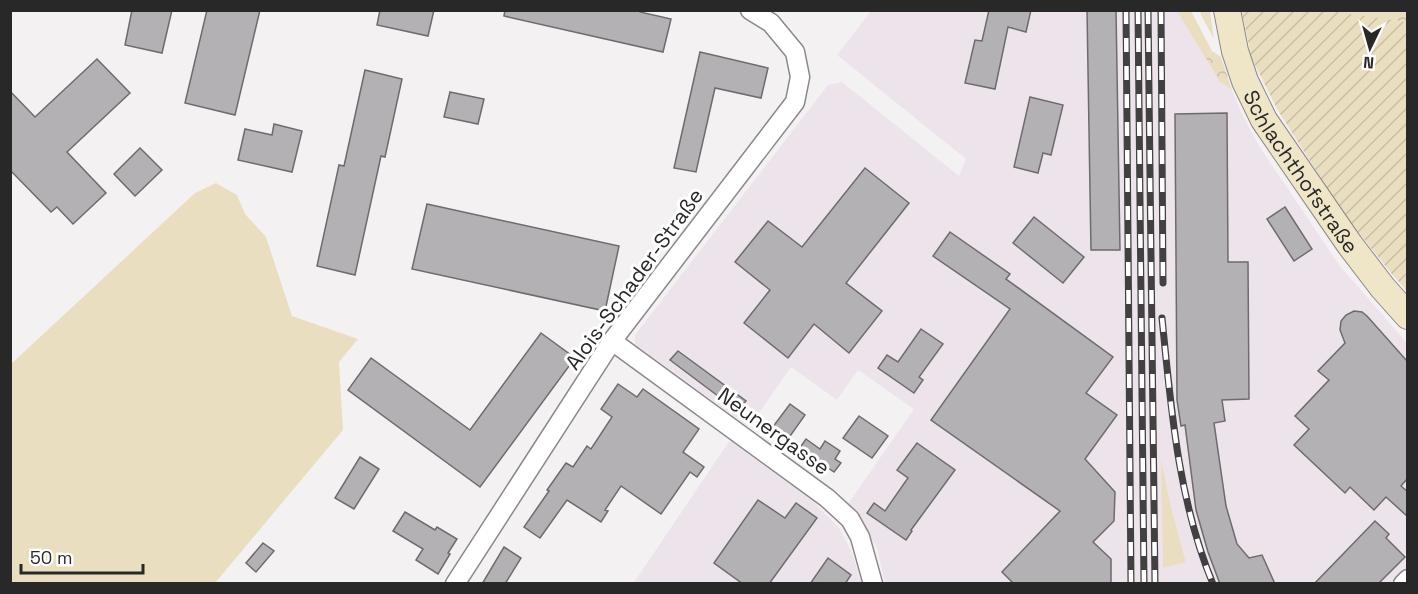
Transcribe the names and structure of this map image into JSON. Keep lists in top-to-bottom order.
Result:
{
  "streets": {
    "street": ["Schlachthofstraße", "Alois-Schader-Straße", "Neunergasse"]
  },
  "crossings": [
    ["Alois-Schader-Straße", "Neunergasse"]
  ],
  "scale_bar": "50 m",
  "north": "bottom"
}
